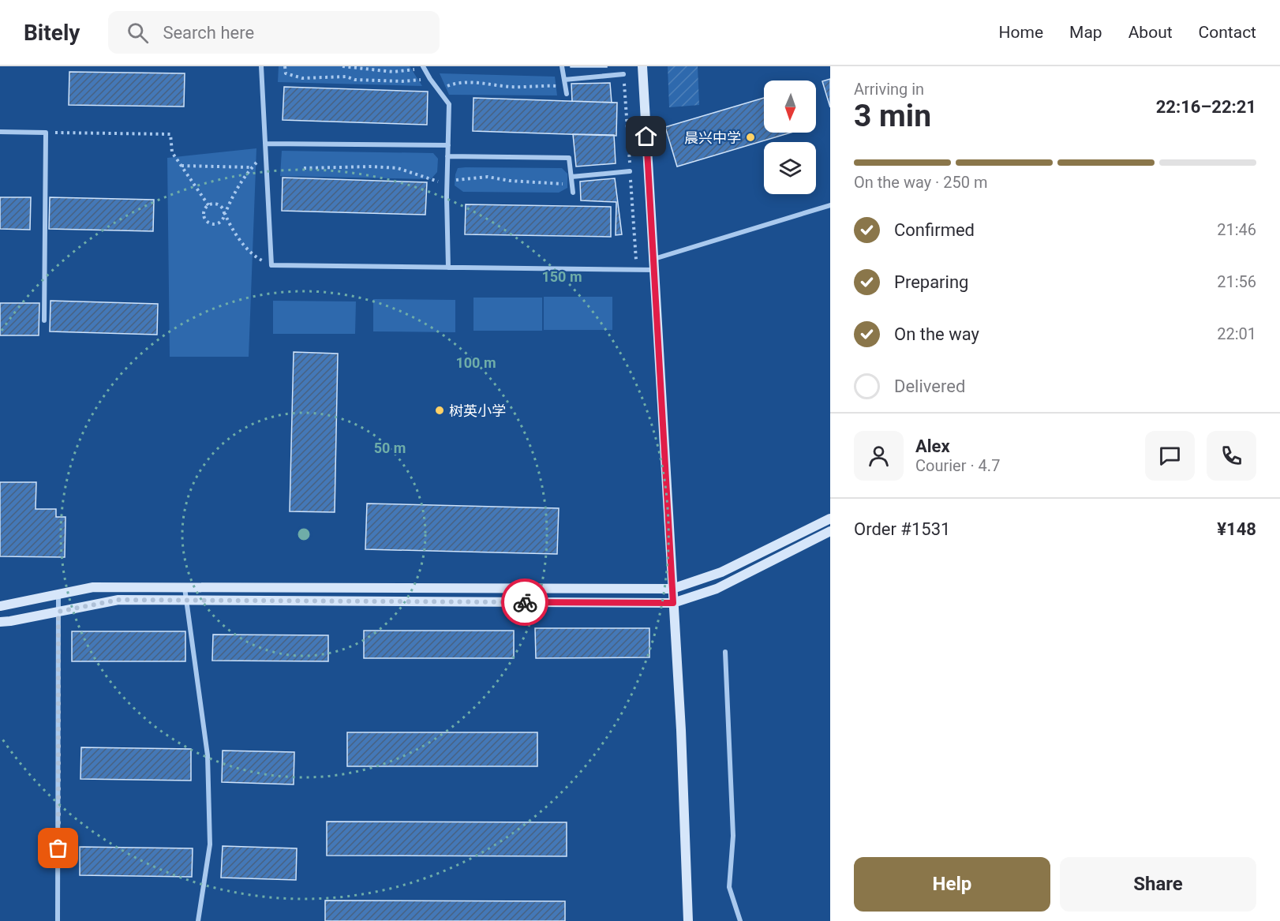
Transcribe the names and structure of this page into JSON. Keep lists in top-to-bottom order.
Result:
{
  "places": ["晨兴中学", "树英小学"],
  "north": "bottom",
  "page": {
    "header": "Bitely",
    "search": "Search here",
    "nav": [
      "Home",
      "Map",
      "About",
      "Contact"
    ],
    "heading": ["3 min", "Arriving in", "22:16–22:21"],
    "panel": [
      "Alex",
      "Courier · 4.7",
      "Order #1531",
      "¥148"
    ],
    "bar": "On the way · 250 m",
    "list": [
      ["Confirmed", "21:46"],
      ["Preparing", "21:56"],
      ["On the way", "22:01"],
      "Delivered"
    ],
    "buttons": ["Help", "Share"]
  },
  "rings": ["150 m", "100 m", "50 m"]
}
